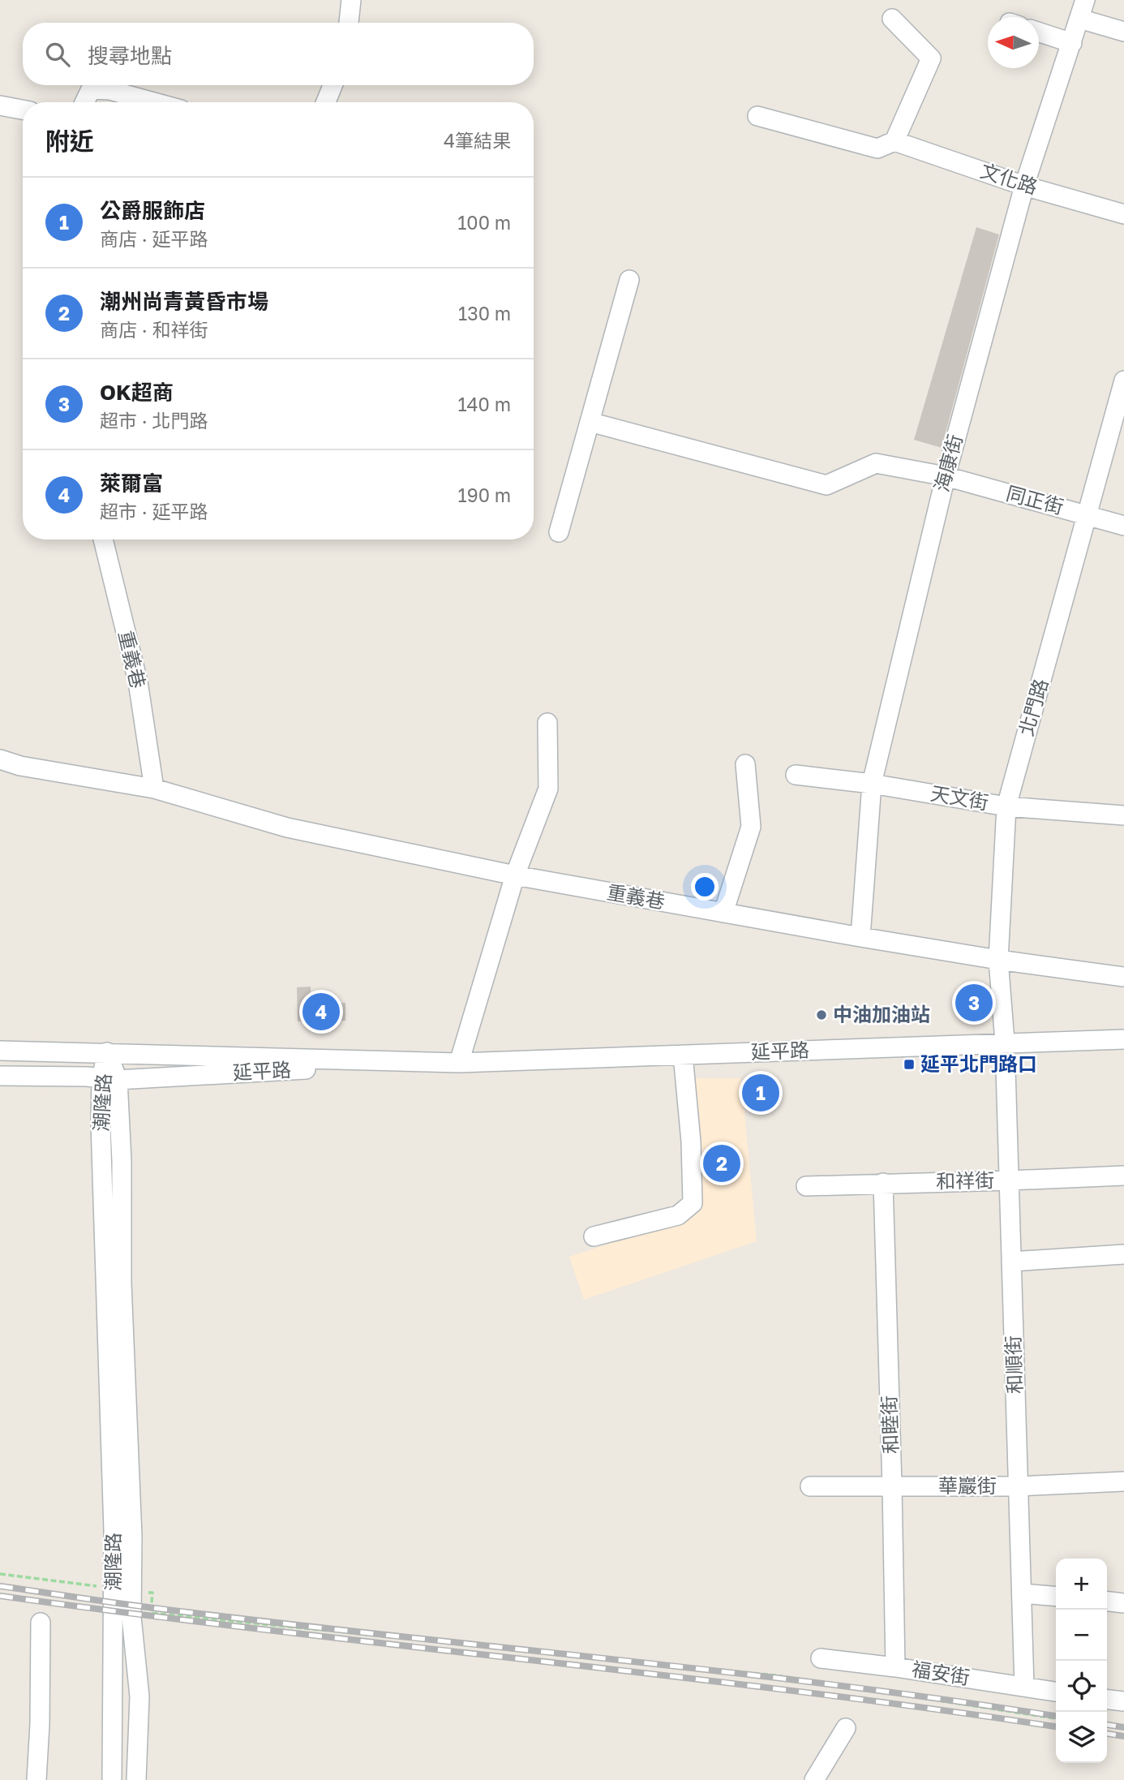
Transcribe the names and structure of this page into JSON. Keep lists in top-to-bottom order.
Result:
{
  "streets": {
    "street": [
      "文化路",
      "海康街",
      "同正街",
      "重義巷",
      "北門路",
      "天文街",
      "延平路",
      "潮隆路",
      "和祥街",
      "和順街",
      "和睦街",
      "華巖街",
      "福安街"
    ]
  },
  "crossings": [
    ["文化路", "海康街"],
    ["海康街", "同正街"],
    ["海康街", "重義巷"],
    ["海康街", "天文街"],
    ["同正街", "北門路"],
    ["重義巷", "北門路"],
    ["北門路", "天文街"],
    ["北門路", "延平路"],
    ["北門路", "和順街"],
    ["延平路", "潮隆路"],
    ["延平路", "和順街"],
    ["和祥街", "和順街"],
    ["和祥街", "和睦街"],
    ["和順街", "華巖街"],
    ["和順街", "福安街"],
    ["和睦街", "華巖街"],
    ["和睦街", "福安街"]
  ],
  "places": {
    "other": ["中油加油站"],
    "transit": ["延平北門路口"]
  },
  "north": "left",
  "page": {
    "search": "搜尋地點",
    "heading": ["附近", "4筆結果"],
    "list": [
      {
        "mark": "1",
        "name": "公爵服飾店",
        "note": "商店 · 延平路",
        "value": "100 m"
      },
      {
        "mark": "2",
        "name": "潮州尚青黃昏市場",
        "note": "商店 · 和祥街",
        "value": "130 m"
      },
      {
        "mark": "3",
        "name": "OK超商",
        "note": "超市 · 北門路",
        "value": "140 m"
      },
      {
        "mark": "4",
        "name": "萊爾富",
        "note": "超市 · 延平路",
        "value": "190 m"
      }
    ],
    "pins": [
      "3",
      "4",
      "1",
      "2"
    ],
    "map_buttons": ["+", "−"]
  }
}
